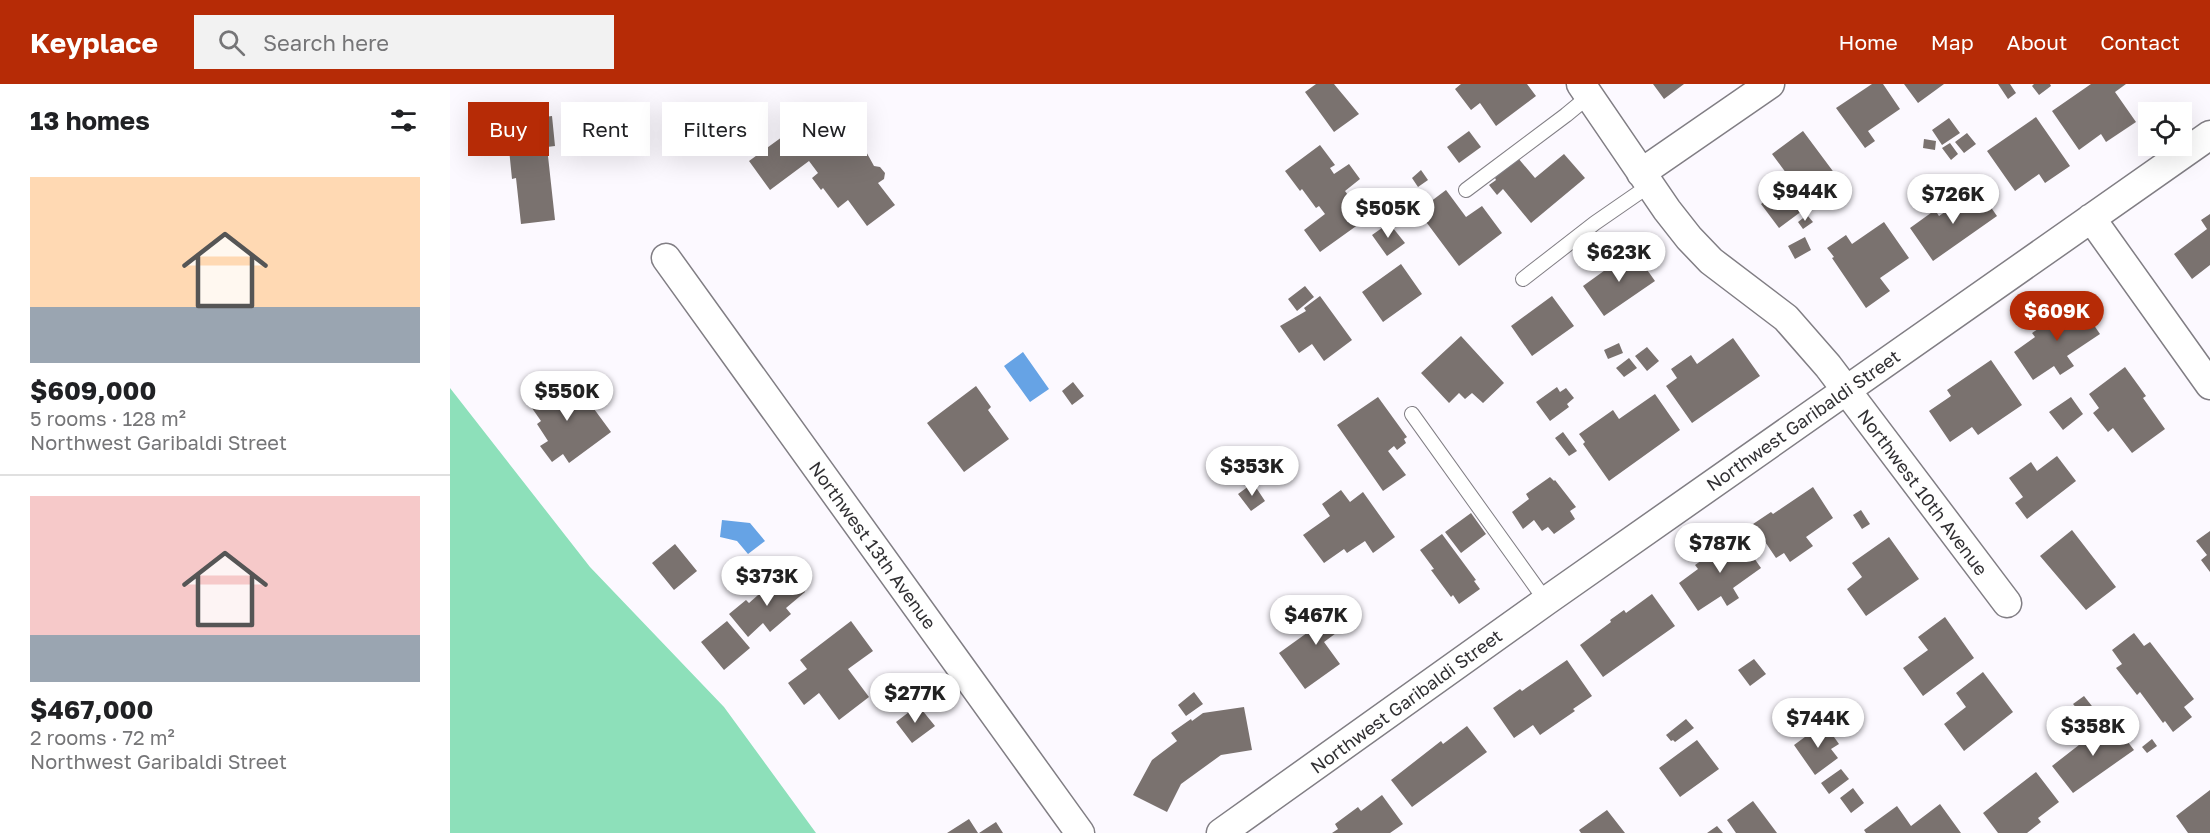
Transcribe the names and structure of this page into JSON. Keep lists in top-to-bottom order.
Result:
{
  "streets": {
    "street": ["Northwest Garibaldi Street", "Northwest 10th Avenue", "Northwest 13th Avenue"]
  },
  "crossings": [
    ["Northwest Garibaldi Street", "Northwest 10th Avenue"]
  ],
  "page": {
    "header": "Keyplace",
    "search": "Search here",
    "nav": [
      "Home",
      "Map",
      "About",
      "Contact"
    ],
    "heading": "13 homes",
    "chip": [
      "Buy",
      "Rent",
      "Filters",
      "New"
    ],
    "list": [
      {
        "name": "$609,000",
        "note": "5 rooms · 128 m² · Northwest Garibaldi Street"
      },
      {
        "name": "$467,000",
        "note": "2 rooms · 72 m² · Northwest Garibaldi Street"
      }
    ],
    "price": [
      "$944K",
      "$726K",
      "$505K",
      "$623K",
      "$609K",
      "$550K",
      "$353K",
      "$787K",
      "$373K",
      "$467K",
      "$277K",
      "$744K",
      "$358K"
    ]
  }
}
